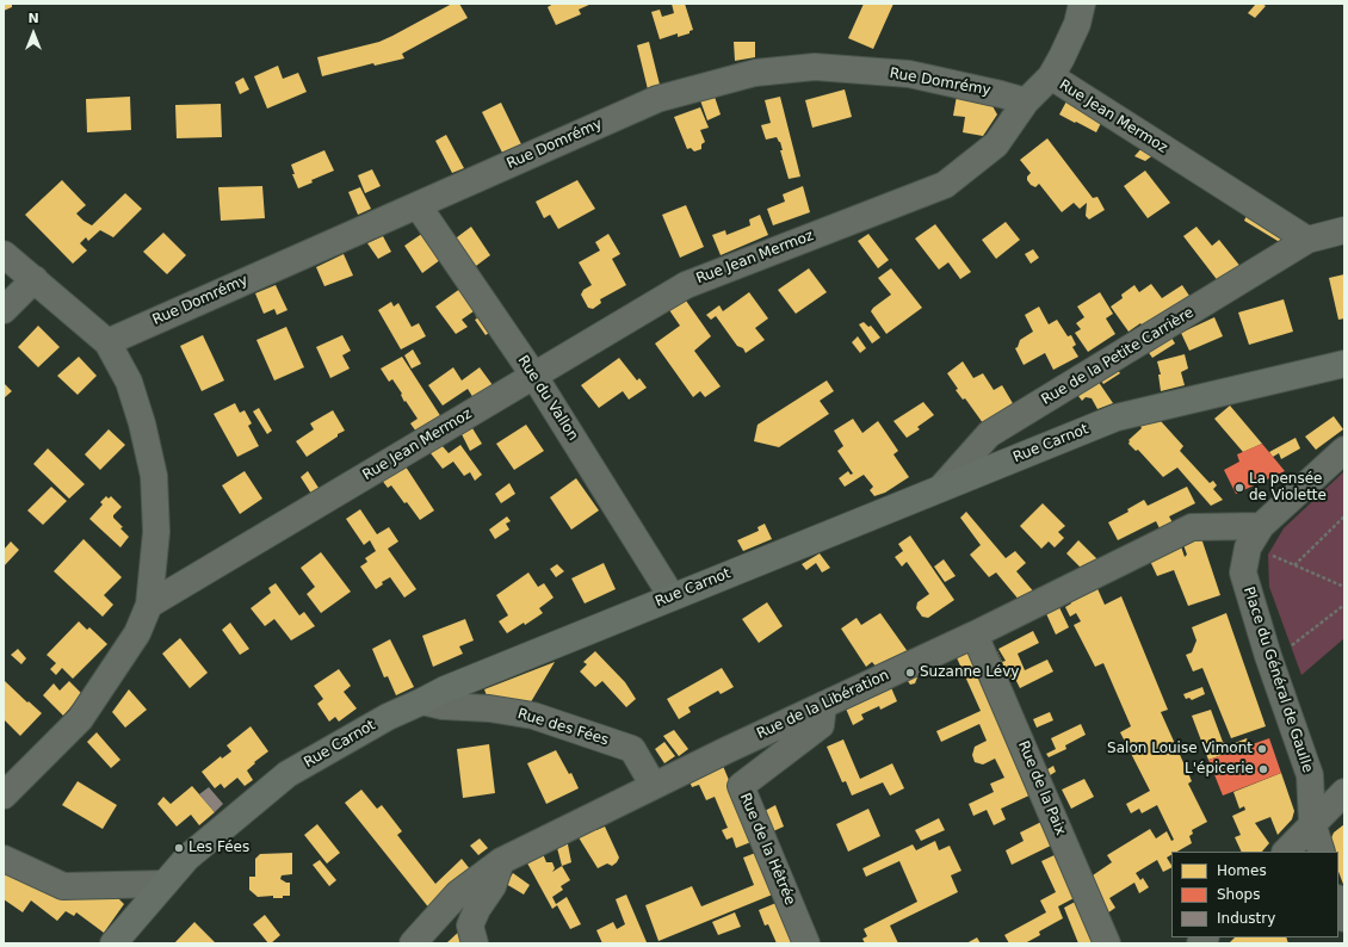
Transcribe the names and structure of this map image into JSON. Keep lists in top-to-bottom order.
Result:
{
  "streets": {
    "street": [
      "Rue Domrémy",
      "Rue Jean Mermoz",
      "Rue de la Petite Carrière",
      "Rue du Vallon",
      "Rue Carnot",
      "Place du Général de Gaulle",
      "Rue de la Libération",
      "Rue des Fées",
      "Rue de la Paix",
      "Rue de la Hêtrée"
    ]
  },
  "crossings": [
    ["Rue Domrémy", "Rue Jean Mermoz"],
    ["Rue Domrémy", "Rue du Vallon"],
    ["Rue Jean Mermoz", "Rue de la Petite Carrière"],
    ["Rue Jean Mermoz", "Rue du Vallon"],
    ["Rue de la Petite Carrière", "Rue Carnot"],
    ["Rue du Vallon", "Rue Carnot"],
    ["Rue Carnot", "Rue des Fées"],
    ["Place du Général de Gaulle", "Rue de la Libération"],
    ["Rue de la Libération", "Rue des Fées"],
    ["Rue de la Libération", "Rue de la Paix"],
    ["Rue de la Libération", "Rue de la Hêtrée"]
  ],
  "places": [
    "La pensée de Violette",
    "Suzanne Lévy",
    "Salon Louise Vimont",
    "L'épicerie",
    "Les Fées"
  ],
  "legend": ["Homes", "Shops", "Industry"],
  "north": "top"
}
